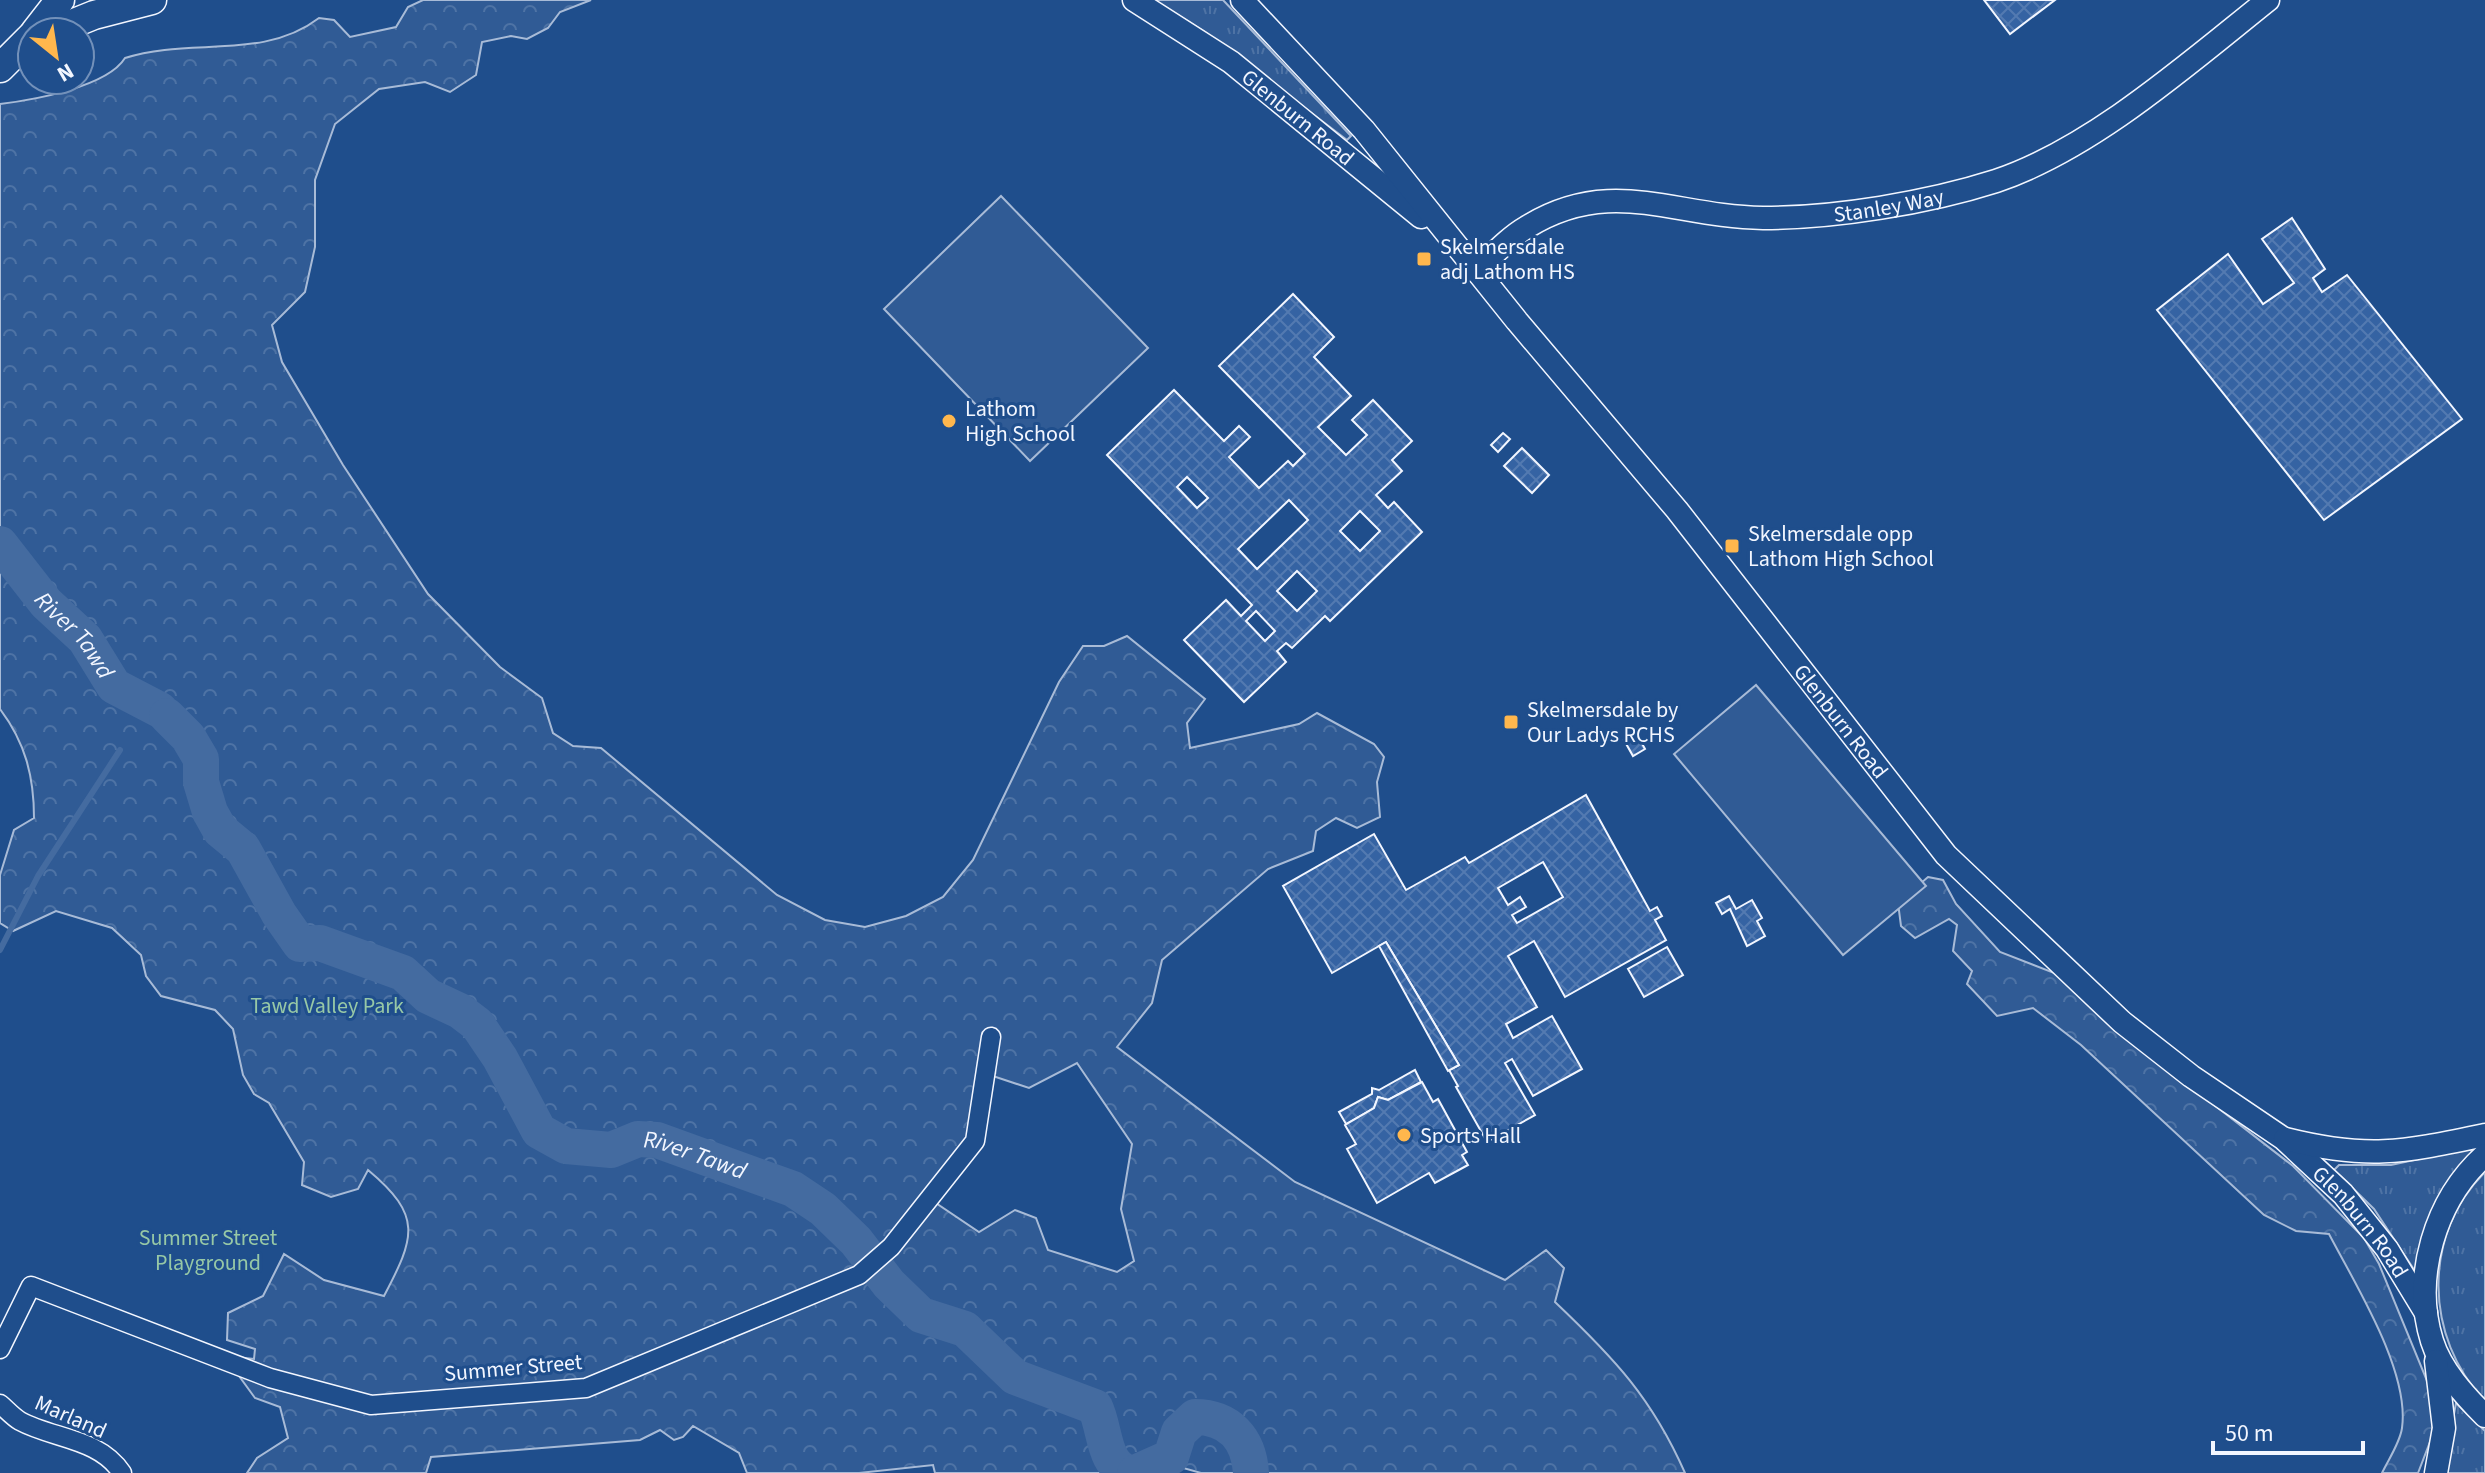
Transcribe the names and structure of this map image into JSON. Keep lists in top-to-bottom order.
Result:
{
  "streets": {
    "street": [
      "Glenburn Road",
      "Stanley Way",
      "Summer Street",
      "Marland"
    ]
  },
  "crossings": [
    ["Glenburn Road", "Stanley Way"]
  ],
  "water": ["River Tawd"],
  "parks": ["Tawd Valley Park", "Summer Street Playground"],
  "places": {
    "transit": ["Skelmersdale adj Lathom HS", "Skelmersdale opp Lathom High School", "Skelmersdale by Our Ladys RCHS"],
    "other": ["Lathom High School", "Sports Hall"]
  },
  "scale_bar": "50 m",
  "north": "bottom right"
}
